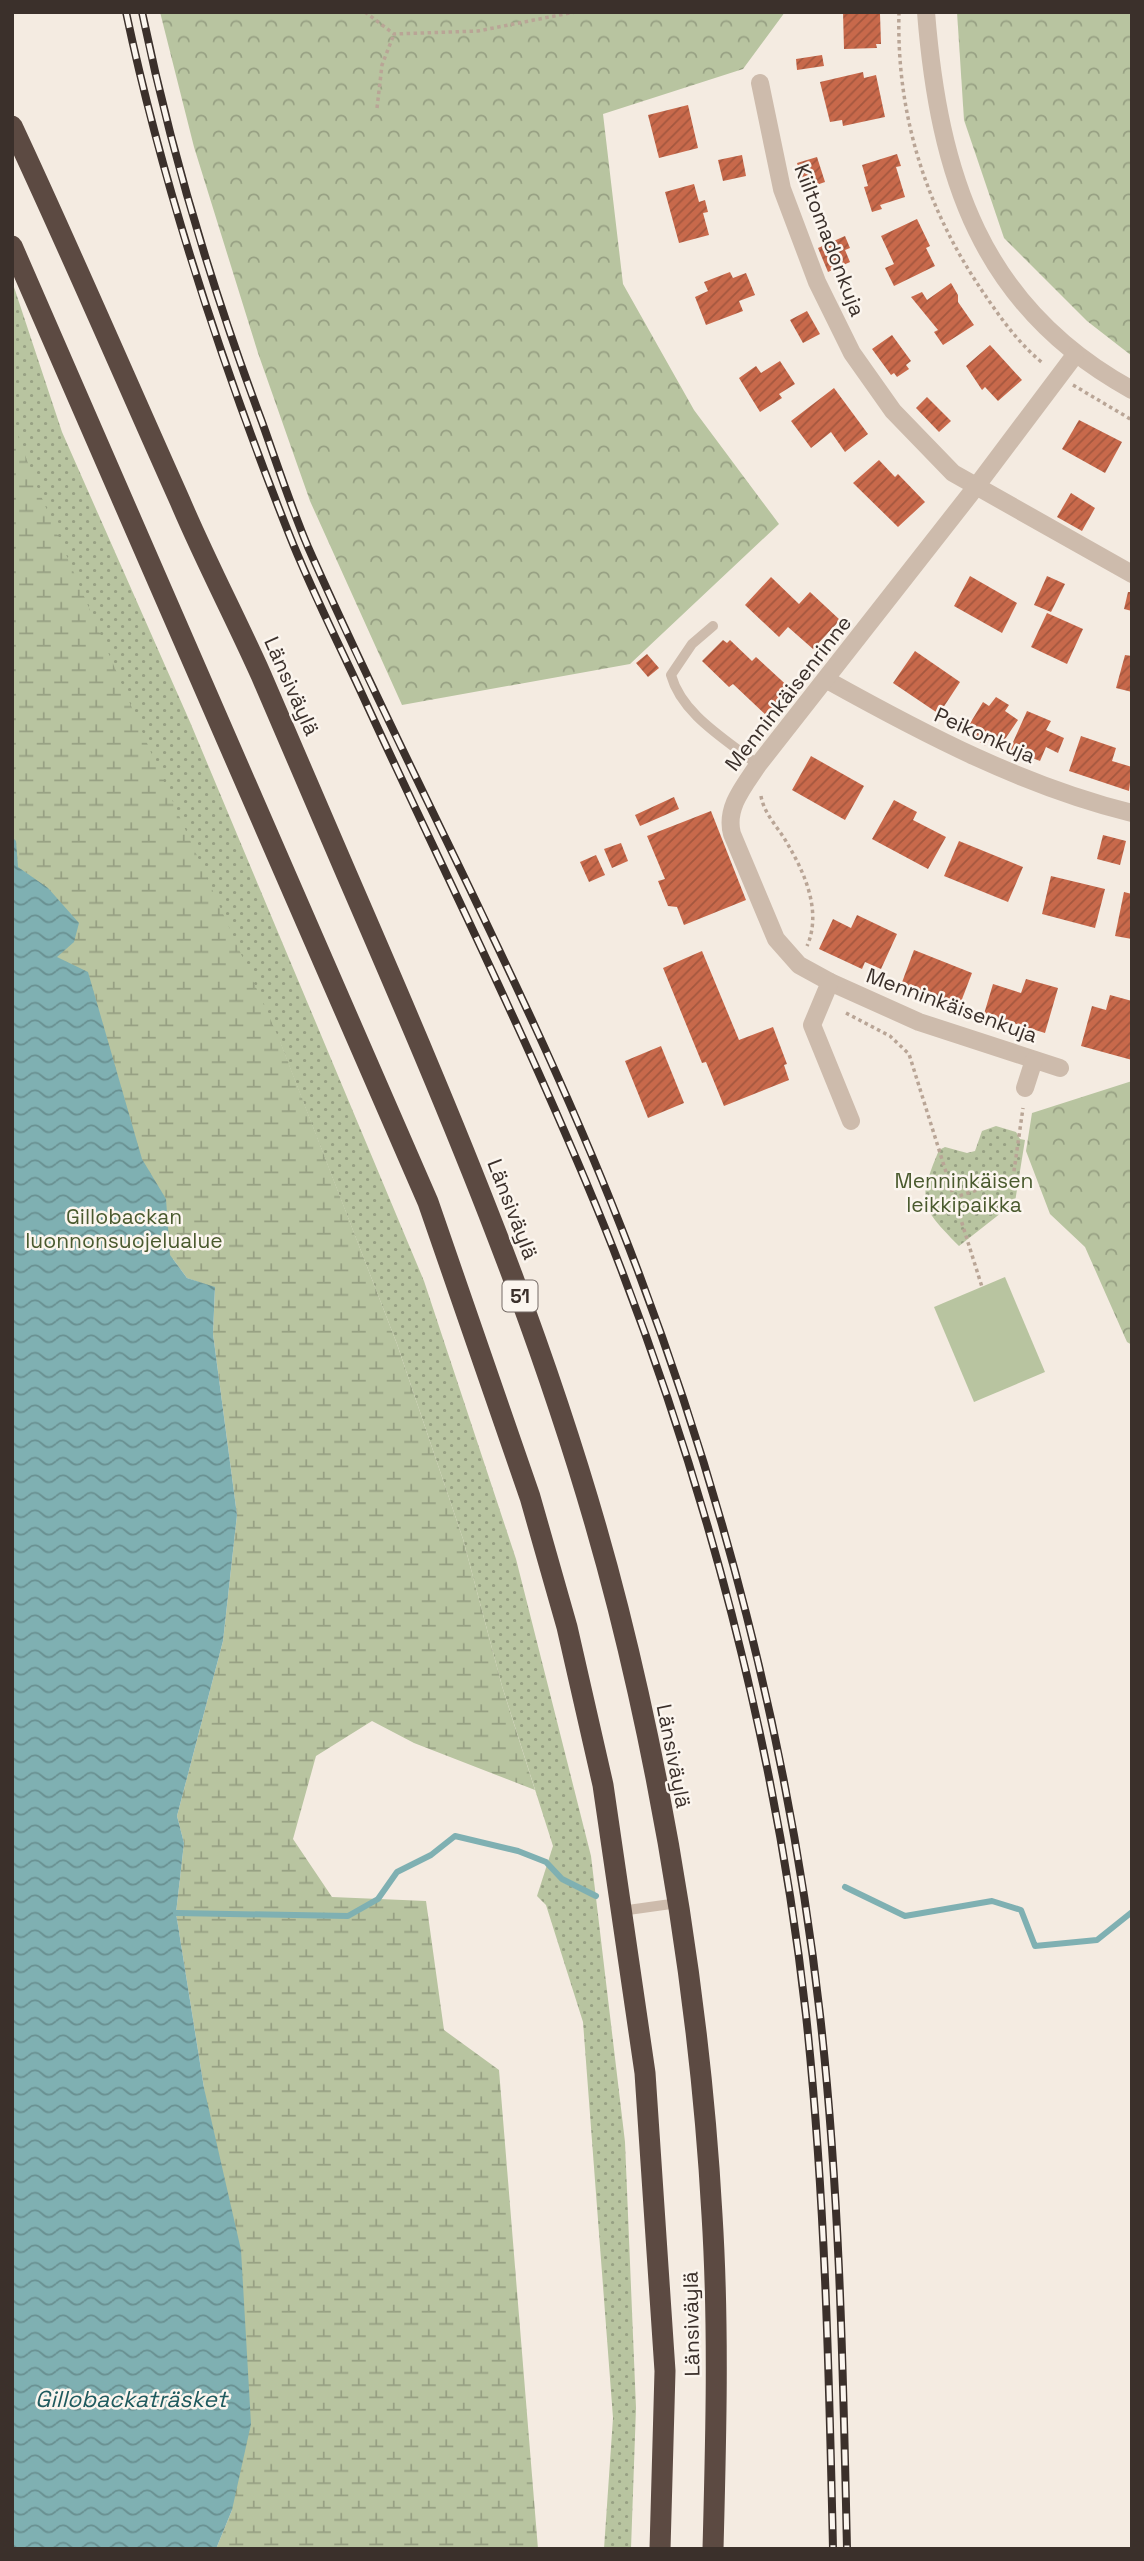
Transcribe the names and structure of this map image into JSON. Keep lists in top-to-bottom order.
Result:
{
  "streets": {
    "highway": ["Länsiväylä", "51"],
    "street": [
      "Kiiltomadonkuja",
      "Menninkäisenrinne",
      "Peikonkuja",
      "Menninkäisenkuja"
    ]
  },
  "crossings": [
    ["Kiiltomadonkuja", "Menninkäisenrinne"],
    ["Menninkäisenrinne", "Peikonkuja"],
    ["Menninkäisenrinne", "Menninkäisenkuja"]
  ],
  "water": ["Gillobackaträsket"],
  "parks": ["Menninkäisen leikkipaikka", "Gillobackan luonnonsuojelualue"]
}
